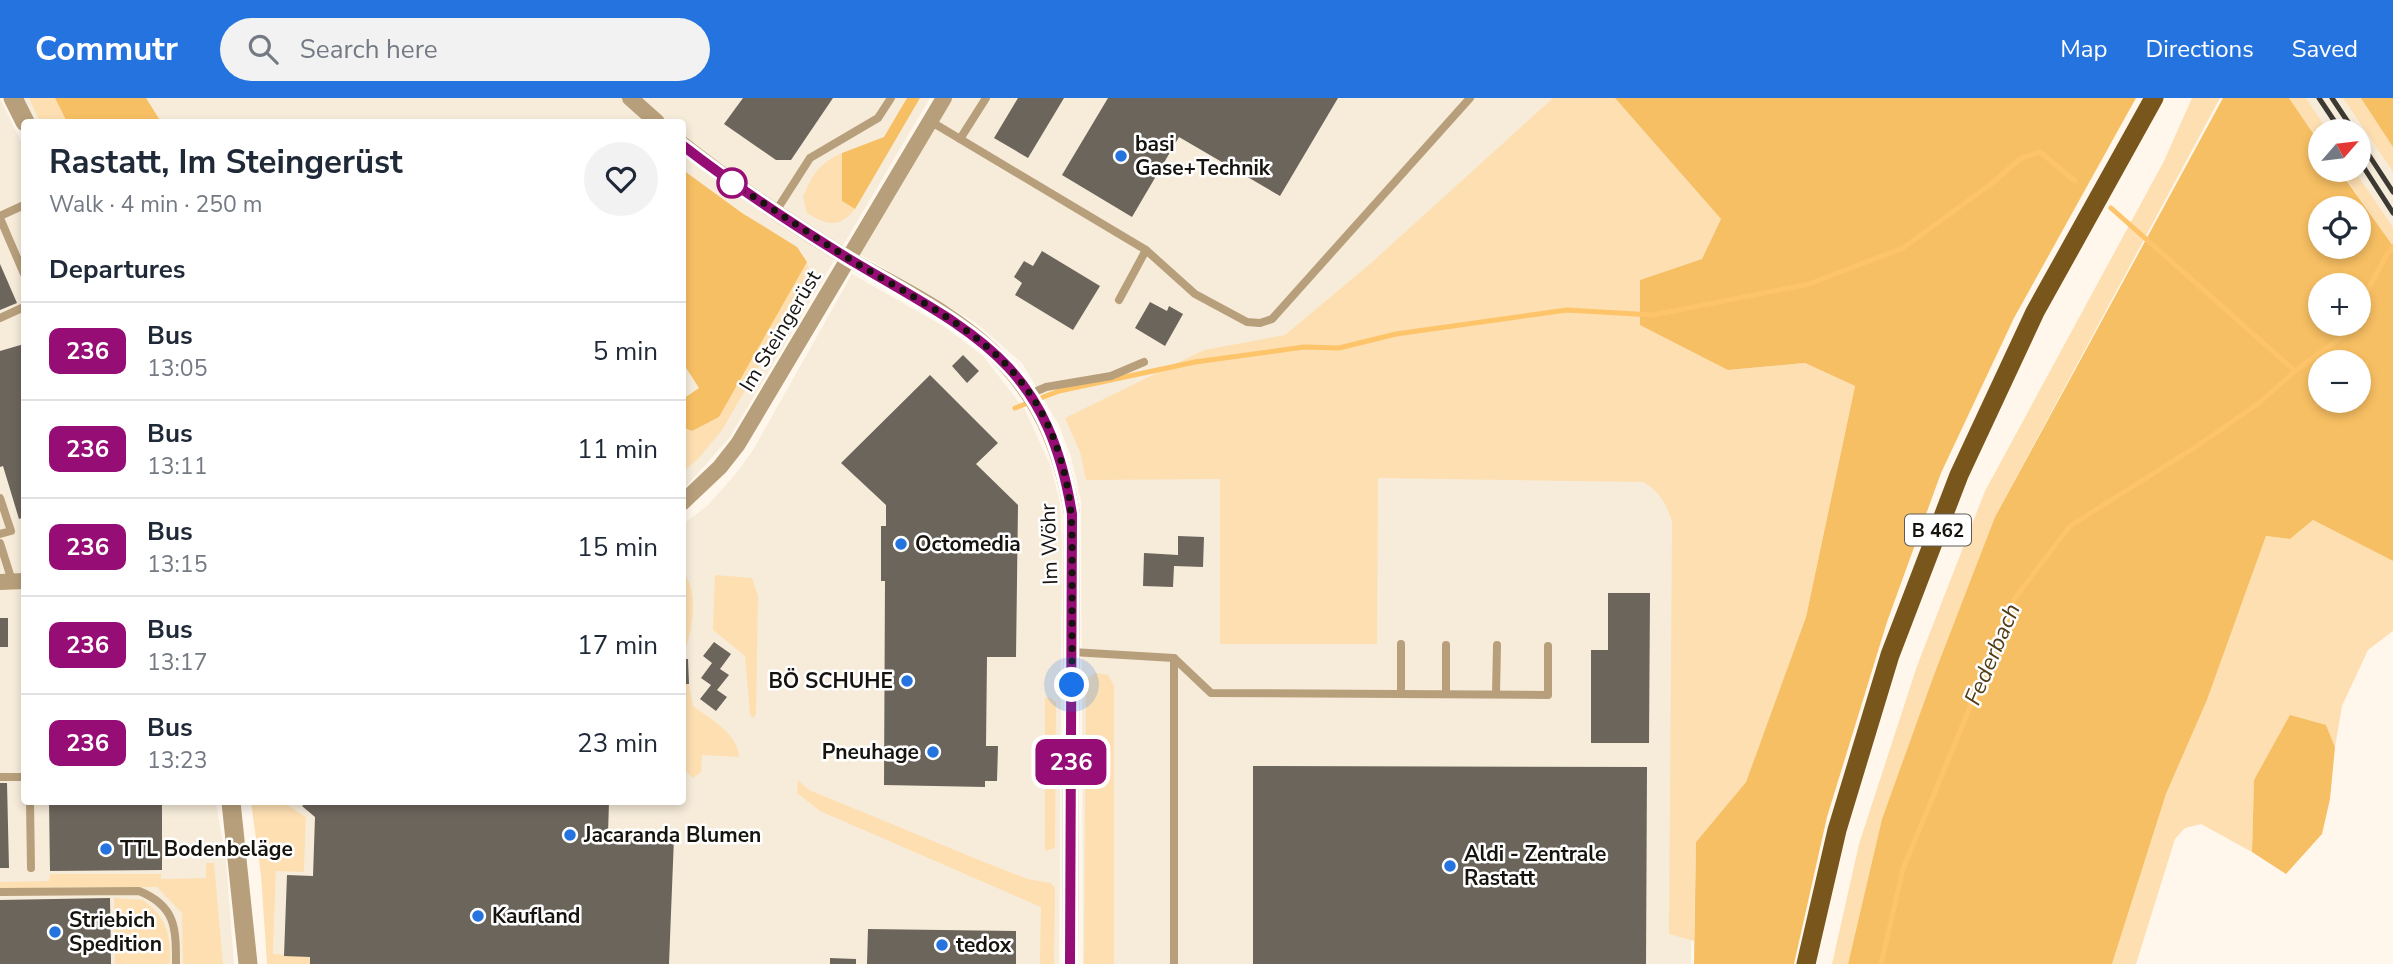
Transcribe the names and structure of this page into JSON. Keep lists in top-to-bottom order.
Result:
{
  "streets": {
    "main road": ["B 462"],
    "street": ["Im Steingerüst", "Im Wöhr"]
  },
  "crossings": [
    ["Im Steingerüst", "Im Wöhr"]
  ],
  "water": ["Federbach"],
  "places": [
    "basi Gase+Technik",
    "Octomedia",
    "BÖ SCHUHE",
    "Pneuhage",
    "Jacaranda Blumen",
    "TTL Bodenbeläge",
    "Aldi - Zentrale Rastatt",
    "Kaufland",
    "Striebich Spedition",
    "tedox"
  ],
  "lines": ["bus line 236"],
  "north": "top right",
  "page": {
    "header": "Commutr",
    "search": "Search here",
    "nav": ["Map", "Directions", "Saved"],
    "on_map": "236",
    "map_buttons": ["+", "−"],
    "heading": [
      ["Rastatt, Im Steingerüst", "Walk · 4 min · 250 m"],
      "Departures"
    ],
    "list": [
      {
        "mark": "236",
        "name": "Bus",
        "note": "13:05",
        "value": "5 min"
      },
      {
        "mark": "236",
        "name": "Bus",
        "note": "13:11",
        "value": "11 min"
      },
      {
        "mark": "236",
        "name": "Bus",
        "note": "13:15",
        "value": "15 min"
      },
      {
        "mark": "236",
        "name": "Bus",
        "note": "13:17",
        "value": "17 min"
      },
      {
        "mark": "236",
        "name": "Bus",
        "note": "13:23",
        "value": "23 min"
      }
    ]
  }
}
